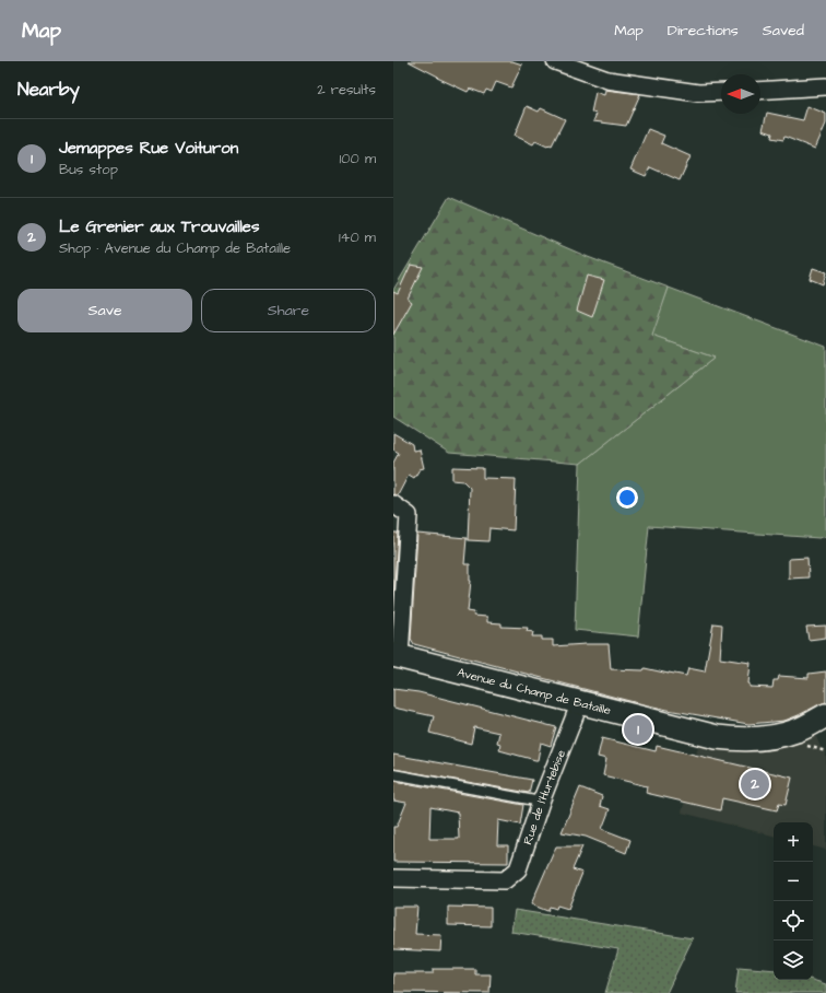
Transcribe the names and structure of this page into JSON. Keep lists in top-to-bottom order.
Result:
{
  "streets": {
    "street": ["Avenue du Champ de Bataille", "Rue de l'Hurtebise"]
  },
  "crossings": [
    ["Avenue du Champ de Bataille", "Rue de l'Hurtebise"]
  ],
  "north": "left",
  "page": {
    "header": "Map",
    "nav": ["Map", "Directions", "Saved"],
    "heading": ["Nearby", "2 results"],
    "list": [
      {
        "mark": "1",
        "name": "Jemappes Rue Voituron",
        "note": "Bus stop",
        "value": "100 m"
      },
      {
        "mark": "2",
        "name": "Le Grenier aux Trouvailles",
        "note": "Shop · Avenue du Champ de Bataille",
        "value": "140 m"
      }
    ],
    "buttons": ["Save", "Share"],
    "pins": ["1", "2"],
    "map_buttons": ["+", "−"]
  }
}
